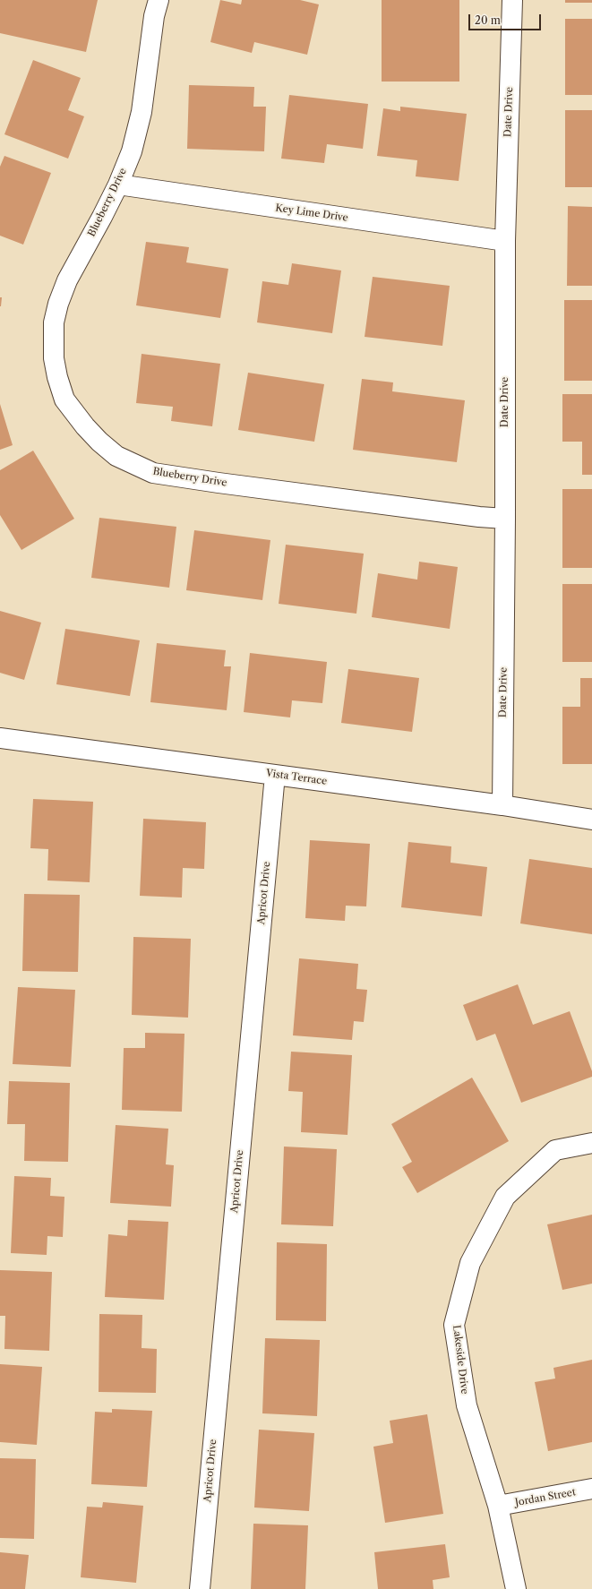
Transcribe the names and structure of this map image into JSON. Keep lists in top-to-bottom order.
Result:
{
  "streets": {
    "street": [
      "Date Drive",
      "Blueberry Drive",
      "Key Lime Drive",
      "Vista Terrace",
      "Apricot Drive",
      "Lakeside Drive",
      "Jordan Street"
    ]
  },
  "crossings": [
    ["Date Drive", "Blueberry Drive"],
    ["Date Drive", "Key Lime Drive"],
    ["Date Drive", "Vista Terrace"],
    ["Blueberry Drive", "Key Lime Drive"],
    ["Vista Terrace", "Apricot Drive"],
    ["Lakeside Drive", "Jordan Street"]
  ],
  "scale_bar": "20 m"
}
